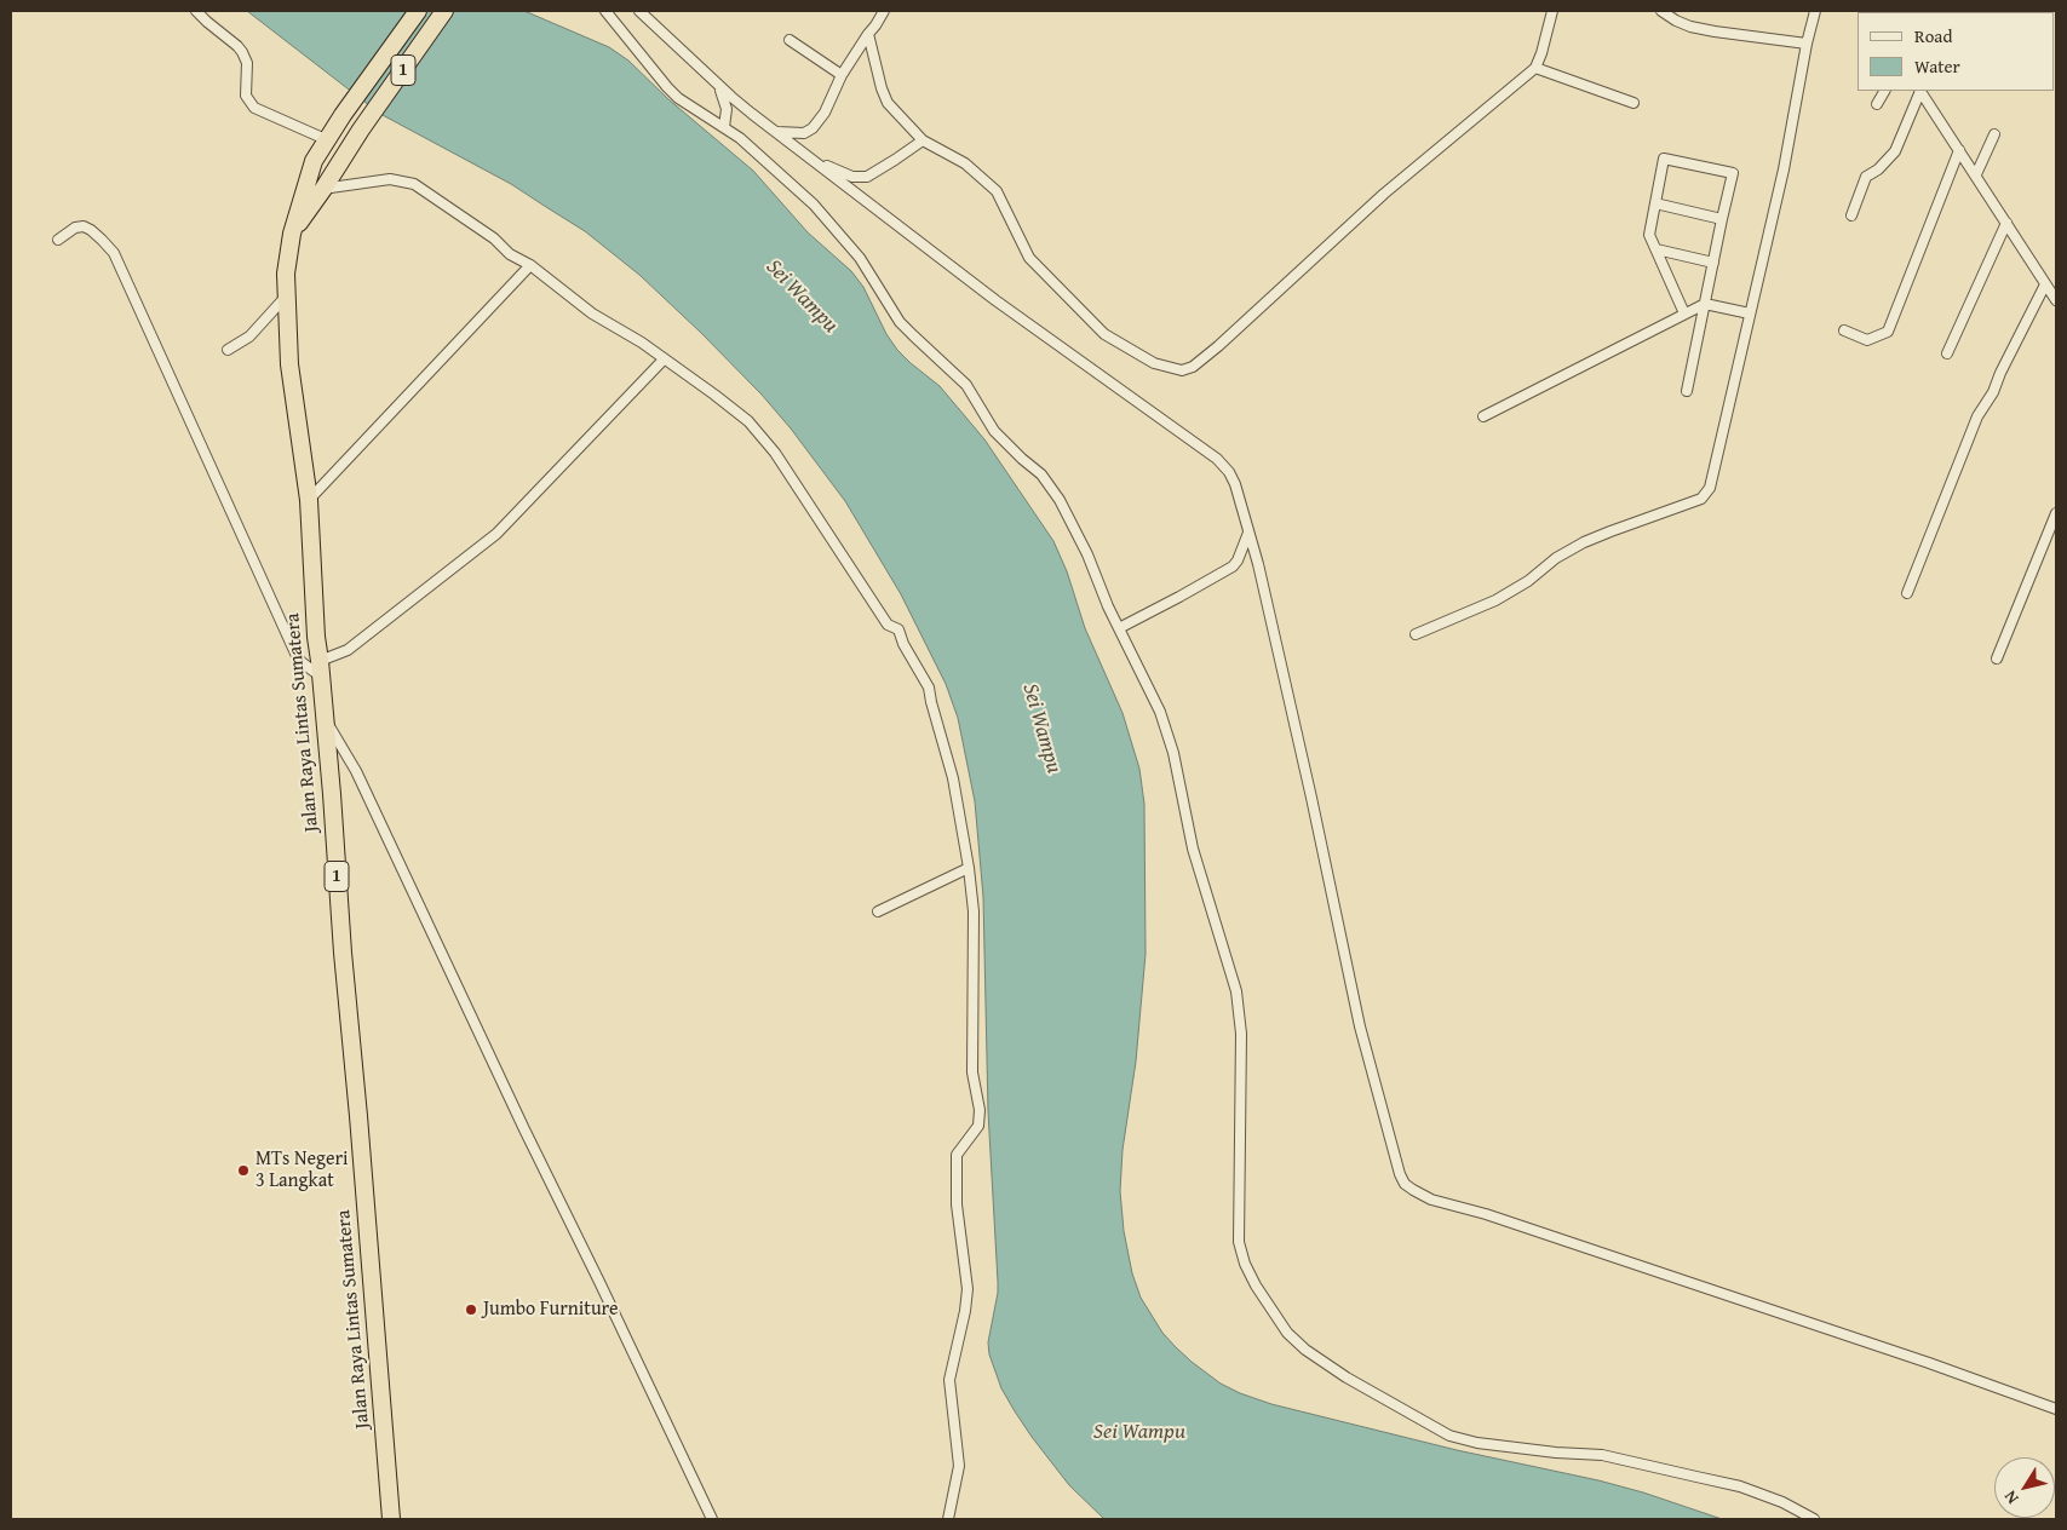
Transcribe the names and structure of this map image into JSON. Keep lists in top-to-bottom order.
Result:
{
  "streets": {
    "highway": ["1", "Jalan Raya Lintas Sumatera"]
  },
  "crossings": [
    ["1", "Jalan Raya Lintas Sumatera"]
  ],
  "water": ["Sei Wampu"],
  "places": ["MTs Negeri 3 Langkat", "Jumbo Furniture"],
  "legend": ["Road", "Water"],
  "north": "bottom left"
}
